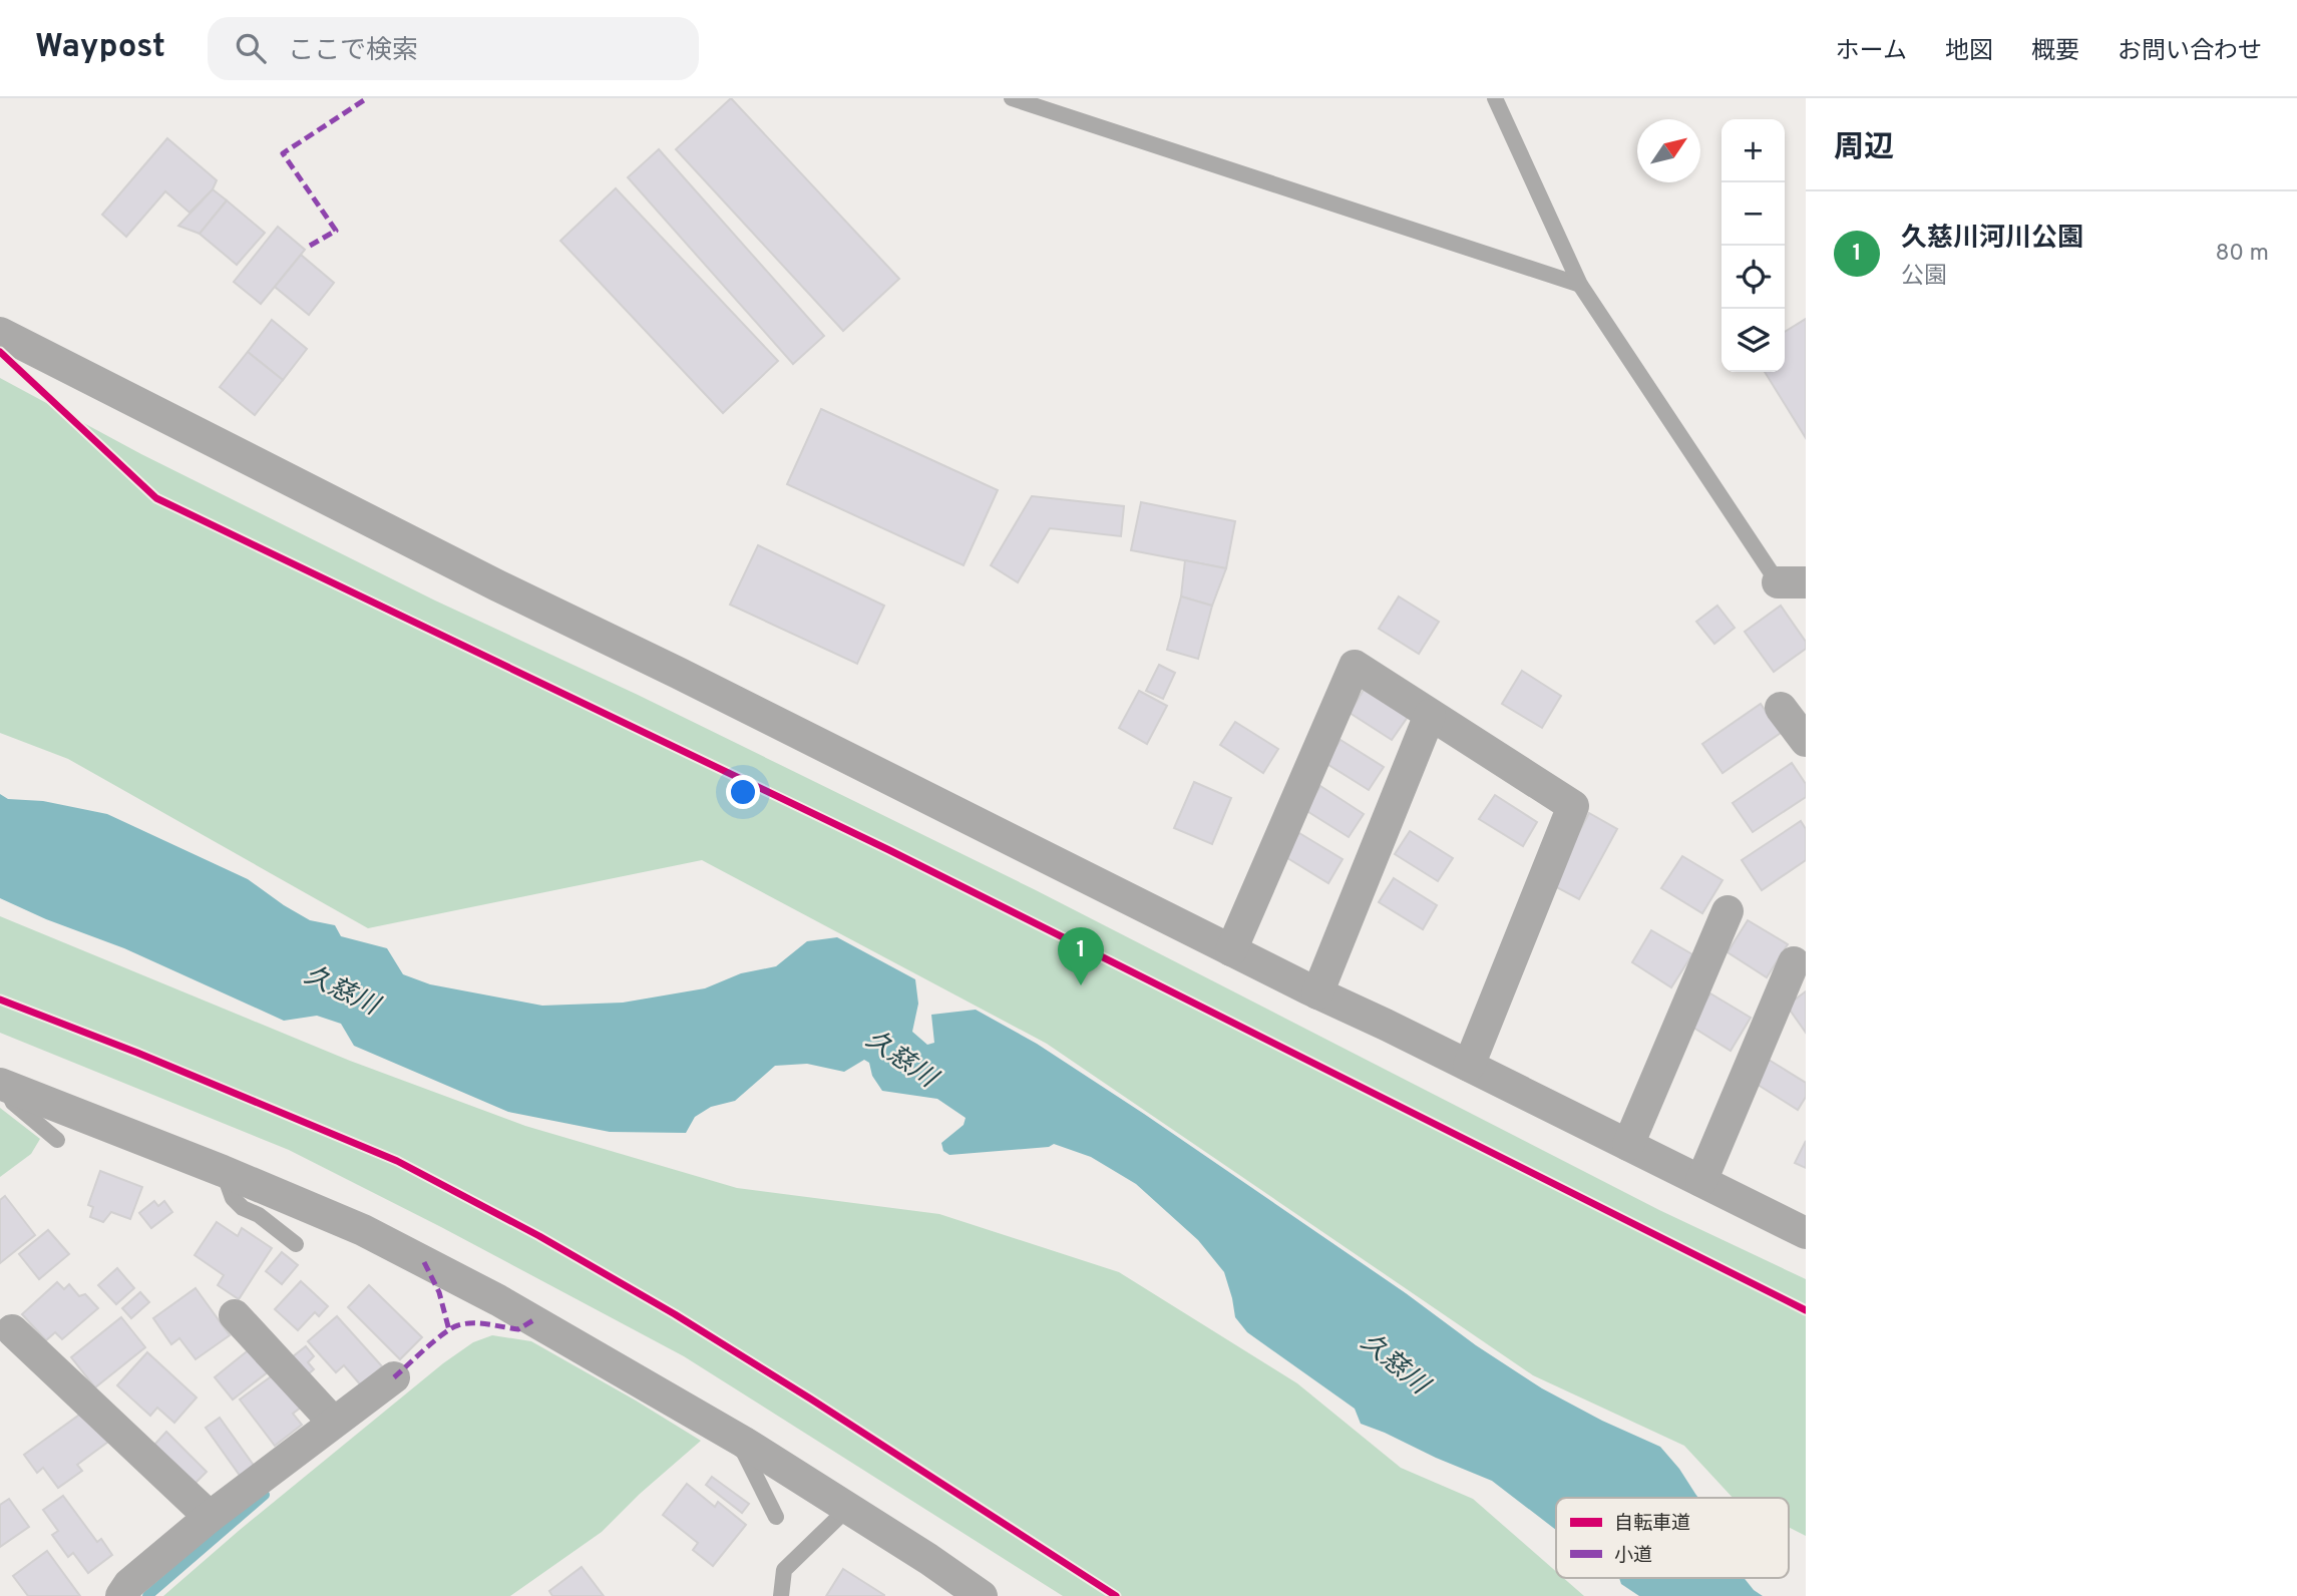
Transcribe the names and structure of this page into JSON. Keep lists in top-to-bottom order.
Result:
{
  "water": ["久慈川"],
  "legend": ["自転車道", "小道"],
  "north": "top right",
  "page": {
    "header": "Waypost",
    "search": "ここで検索",
    "nav": [
      "ホーム",
      "地図",
      "概要",
      "お問い合わせ"
    ],
    "heading": "周辺",
    "map_buttons": ["+", "−"],
    "list": [
      {
        "mark": "1",
        "name": "久慈川河川公園",
        "note": "公園",
        "value": "80 m"
      }
    ],
    "pins": "1"
  }
}
